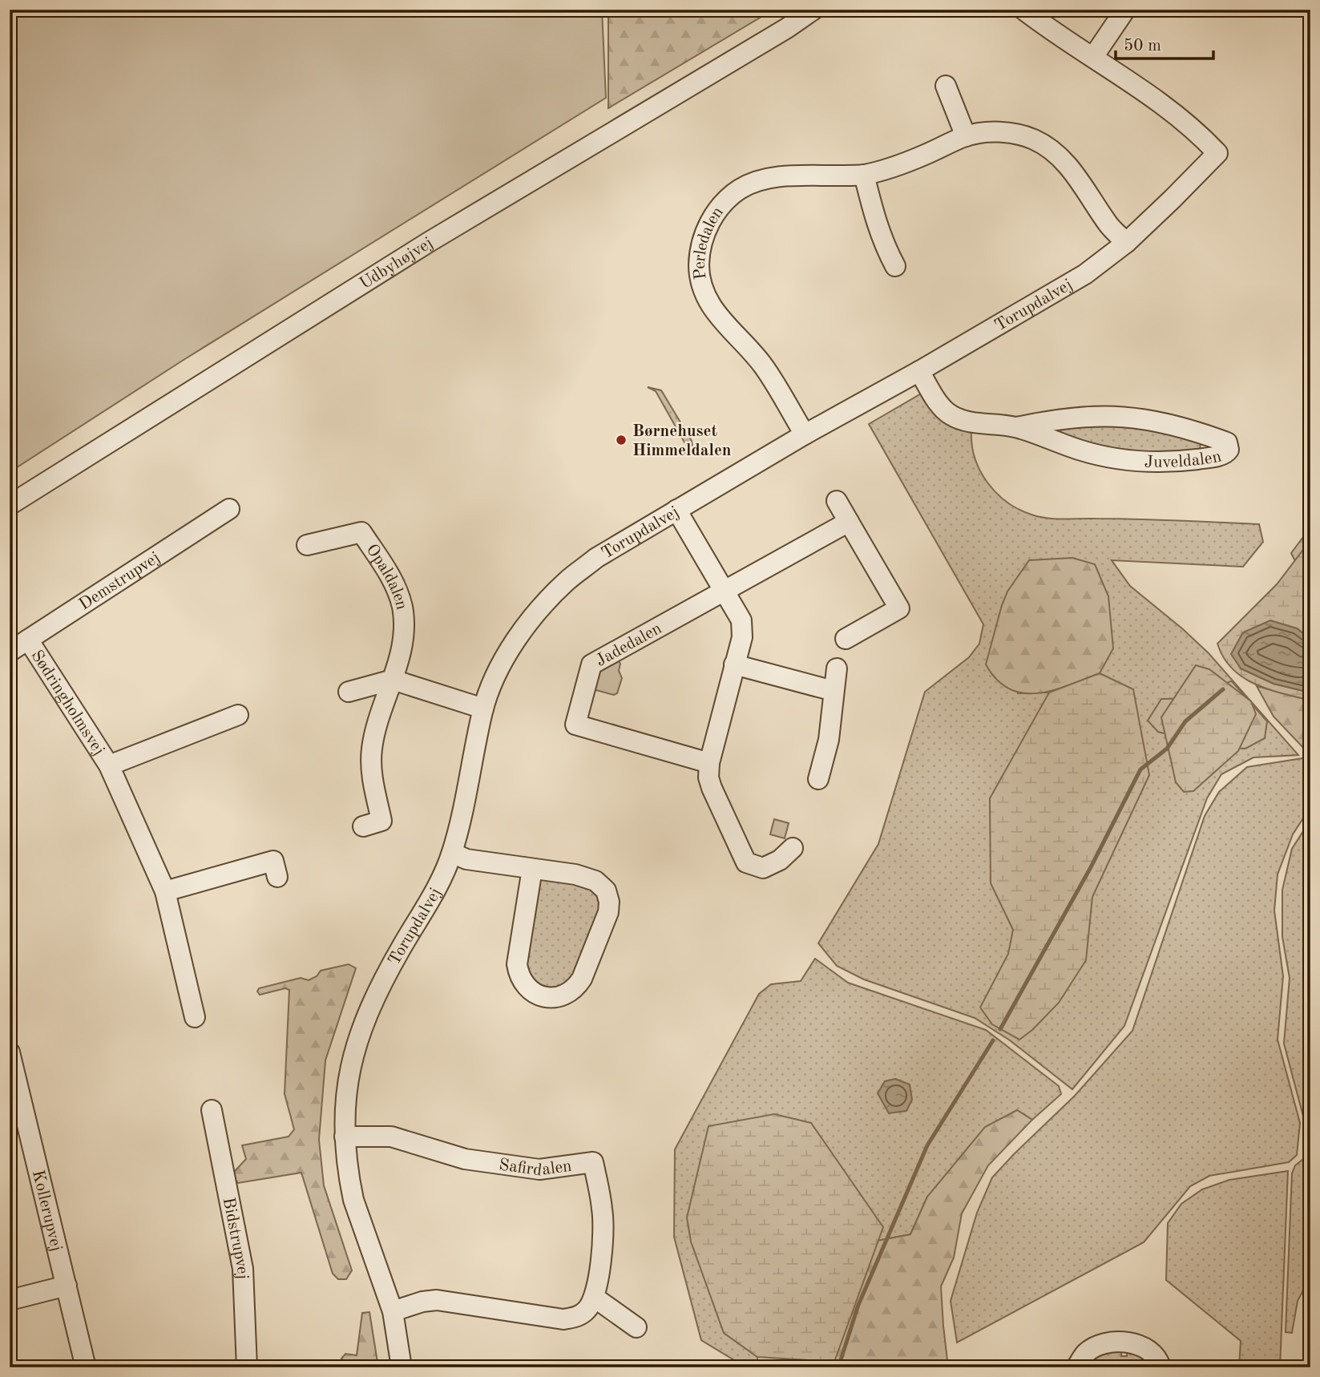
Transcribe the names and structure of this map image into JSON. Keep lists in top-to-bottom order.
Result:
{
  "streets": {
    "street": [
      "Perledalen",
      "Udbyhøjvej",
      "Torupdalvej",
      "Juveldalen",
      "Opaldalen",
      "Demstrupvej",
      "Jadedalen",
      "Sødringholmsvej",
      "Safirdalen",
      "Kollerupvej",
      "Bidstrupvej"
    ]
  },
  "crossings": [
    ["Perledalen", "Torupdalvej"],
    ["Torupdalvej", "Juveldalen"],
    ["Torupdalvej", "Safirdalen"],
    ["Demstrupvej", "Sødringholmsvej"]
  ],
  "places": ["Børnehuset Himmeldalen"],
  "scale_bar": "50 m"
}
